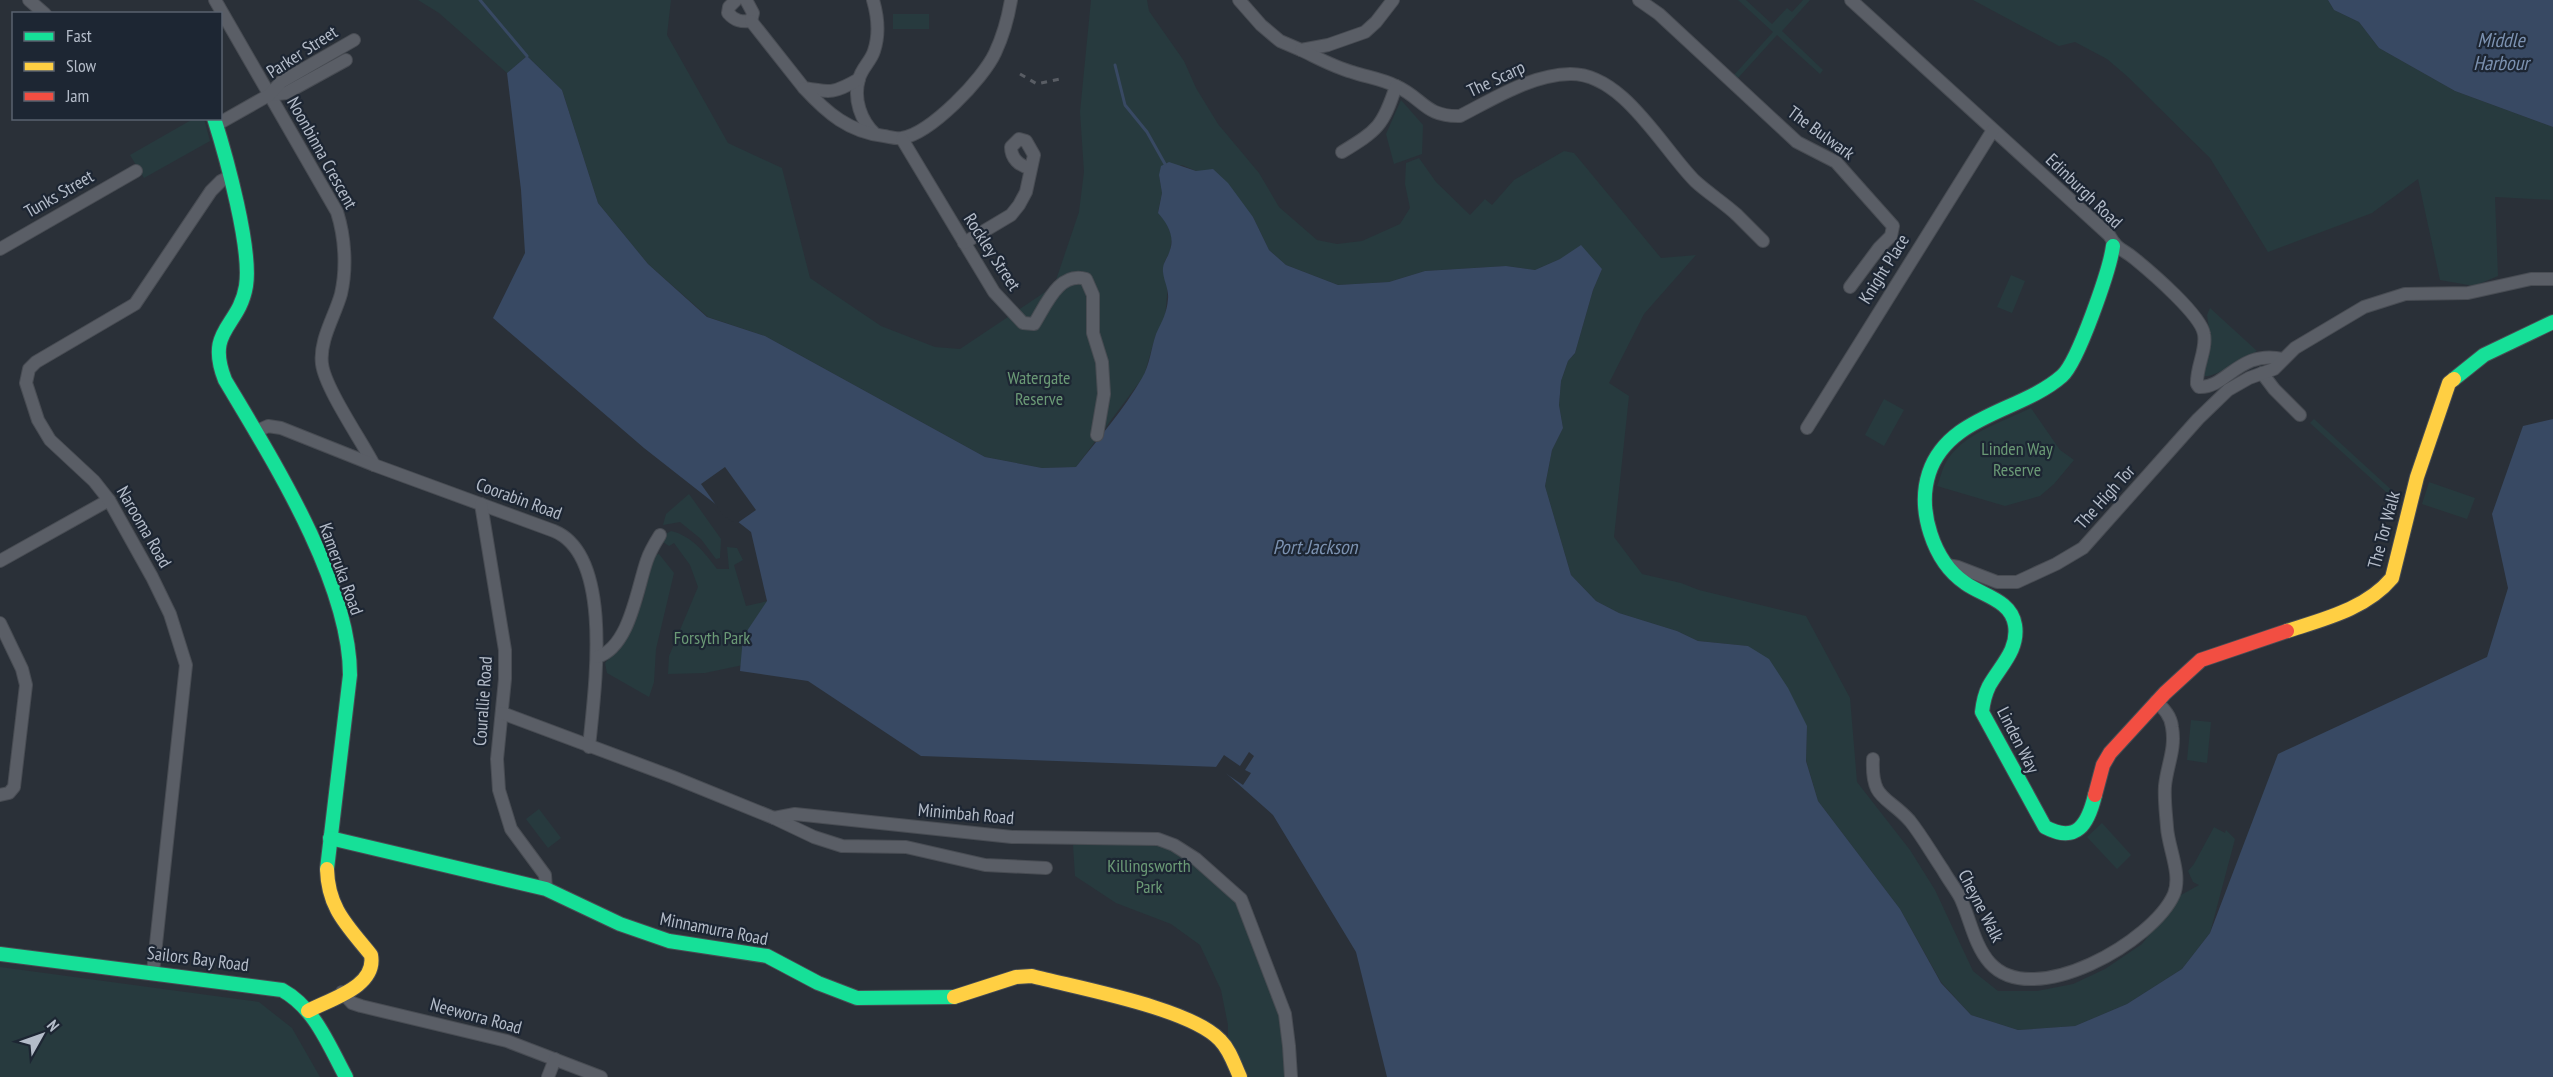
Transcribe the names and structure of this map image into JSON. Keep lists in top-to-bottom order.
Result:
{
  "streets": {
    "street": [
      "Parker Street",
      "The Scarp",
      "The Bulwark",
      "Noonbinna Crescent",
      "Edinburgh Road",
      "Tunks Street",
      "Rockley Street",
      "Knight Place",
      "The High Tor",
      "Coorabin Road",
      "Narooma Road",
      "The Tor Walk",
      "Kameruka Road",
      "Courallie Road",
      "Linden Way",
      "Minimbah Road",
      "Cheyne Walk",
      "Minnamurra Road",
      "Sailors Bay Road",
      "Neeworra Road"
    ]
  },
  "crossings": [
    ["Parker Street", "Noonbinna Crescent"],
    ["Noonbinna Crescent", "Coorabin Road"],
    ["Edinburgh Road", "Knight Place"],
    ["Edinburgh Road", "The High Tor"],
    ["Edinburgh Road", "Linden Way"],
    ["The High Tor", "Linden Way"],
    ["Coorabin Road", "Kameruka Road"],
    ["Coorabin Road", "Courallie Road"],
    ["Coorabin Road", "Minimbah Road"],
    ["Narooma Road", "Kameruka Road"],
    ["Narooma Road", "Sailors Bay Road"],
    ["The Tor Walk", "Linden Way"],
    ["The Tor Walk", "Cheyne Walk"],
    ["Kameruka Road", "Minnamurra Road"],
    ["Kameruka Road", "Sailors Bay Road"],
    ["Kameruka Road", "Neeworra Road"],
    ["Courallie Road", "Minimbah Road"],
    ["Courallie Road", "Minnamurra Road"],
    ["Linden Way", "Cheyne Walk"]
  ],
  "water": ["Middle Harbour", "Port Jackson"],
  "parks": [
    "Watergate Reserve",
    "Linden Way Reserve",
    "Forsyth Park",
    "Killingsworth Park"
  ],
  "legend": ["Fast", "Slow", "Jam"],
  "north": "top right"
}
